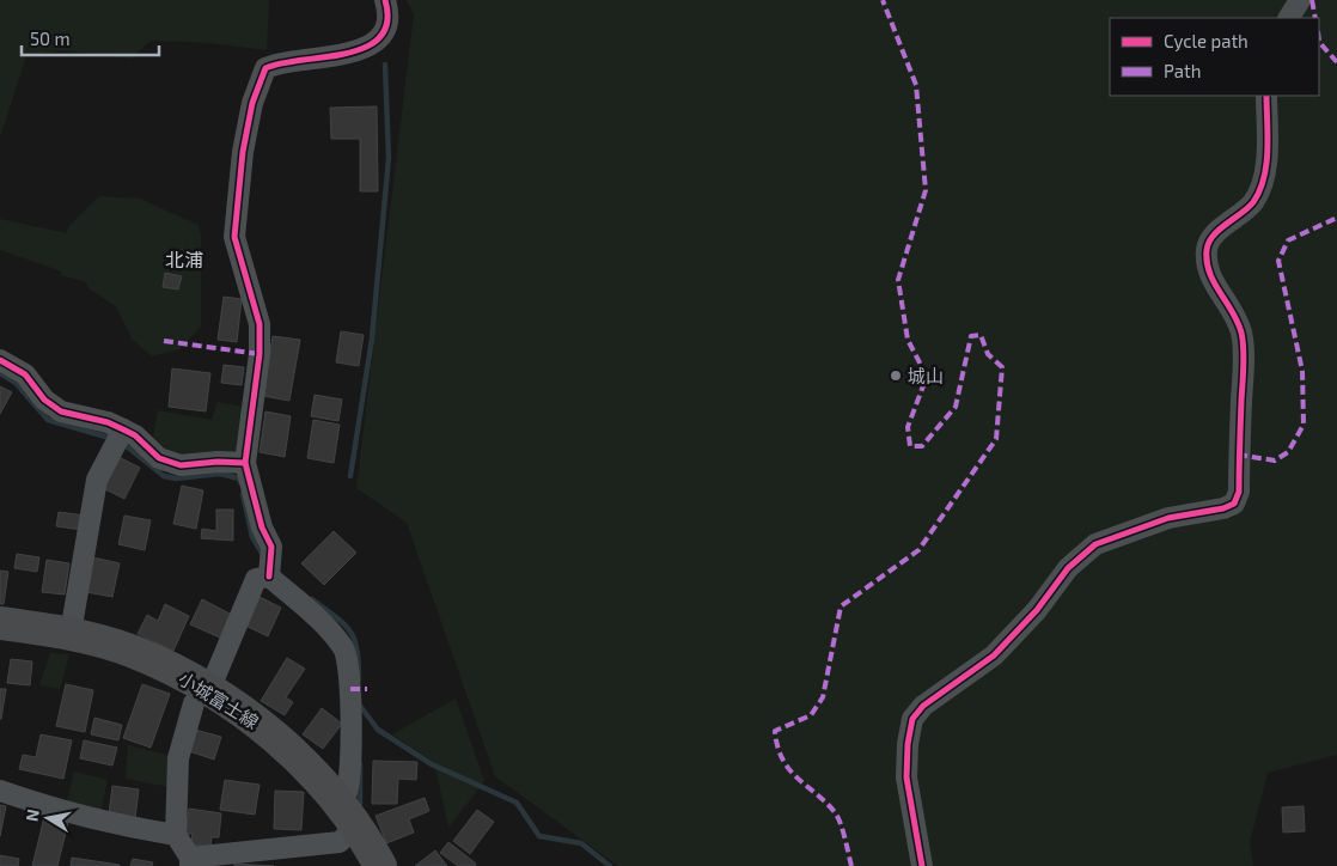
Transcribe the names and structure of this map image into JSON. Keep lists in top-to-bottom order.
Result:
{
  "streets": {
    "main road": ["小城富士線"]
  },
  "districts": ["北浦"],
  "places": ["城山"],
  "legend": ["Cycle path", "Path"],
  "scale_bar": "50 m",
  "north": "left"
}
